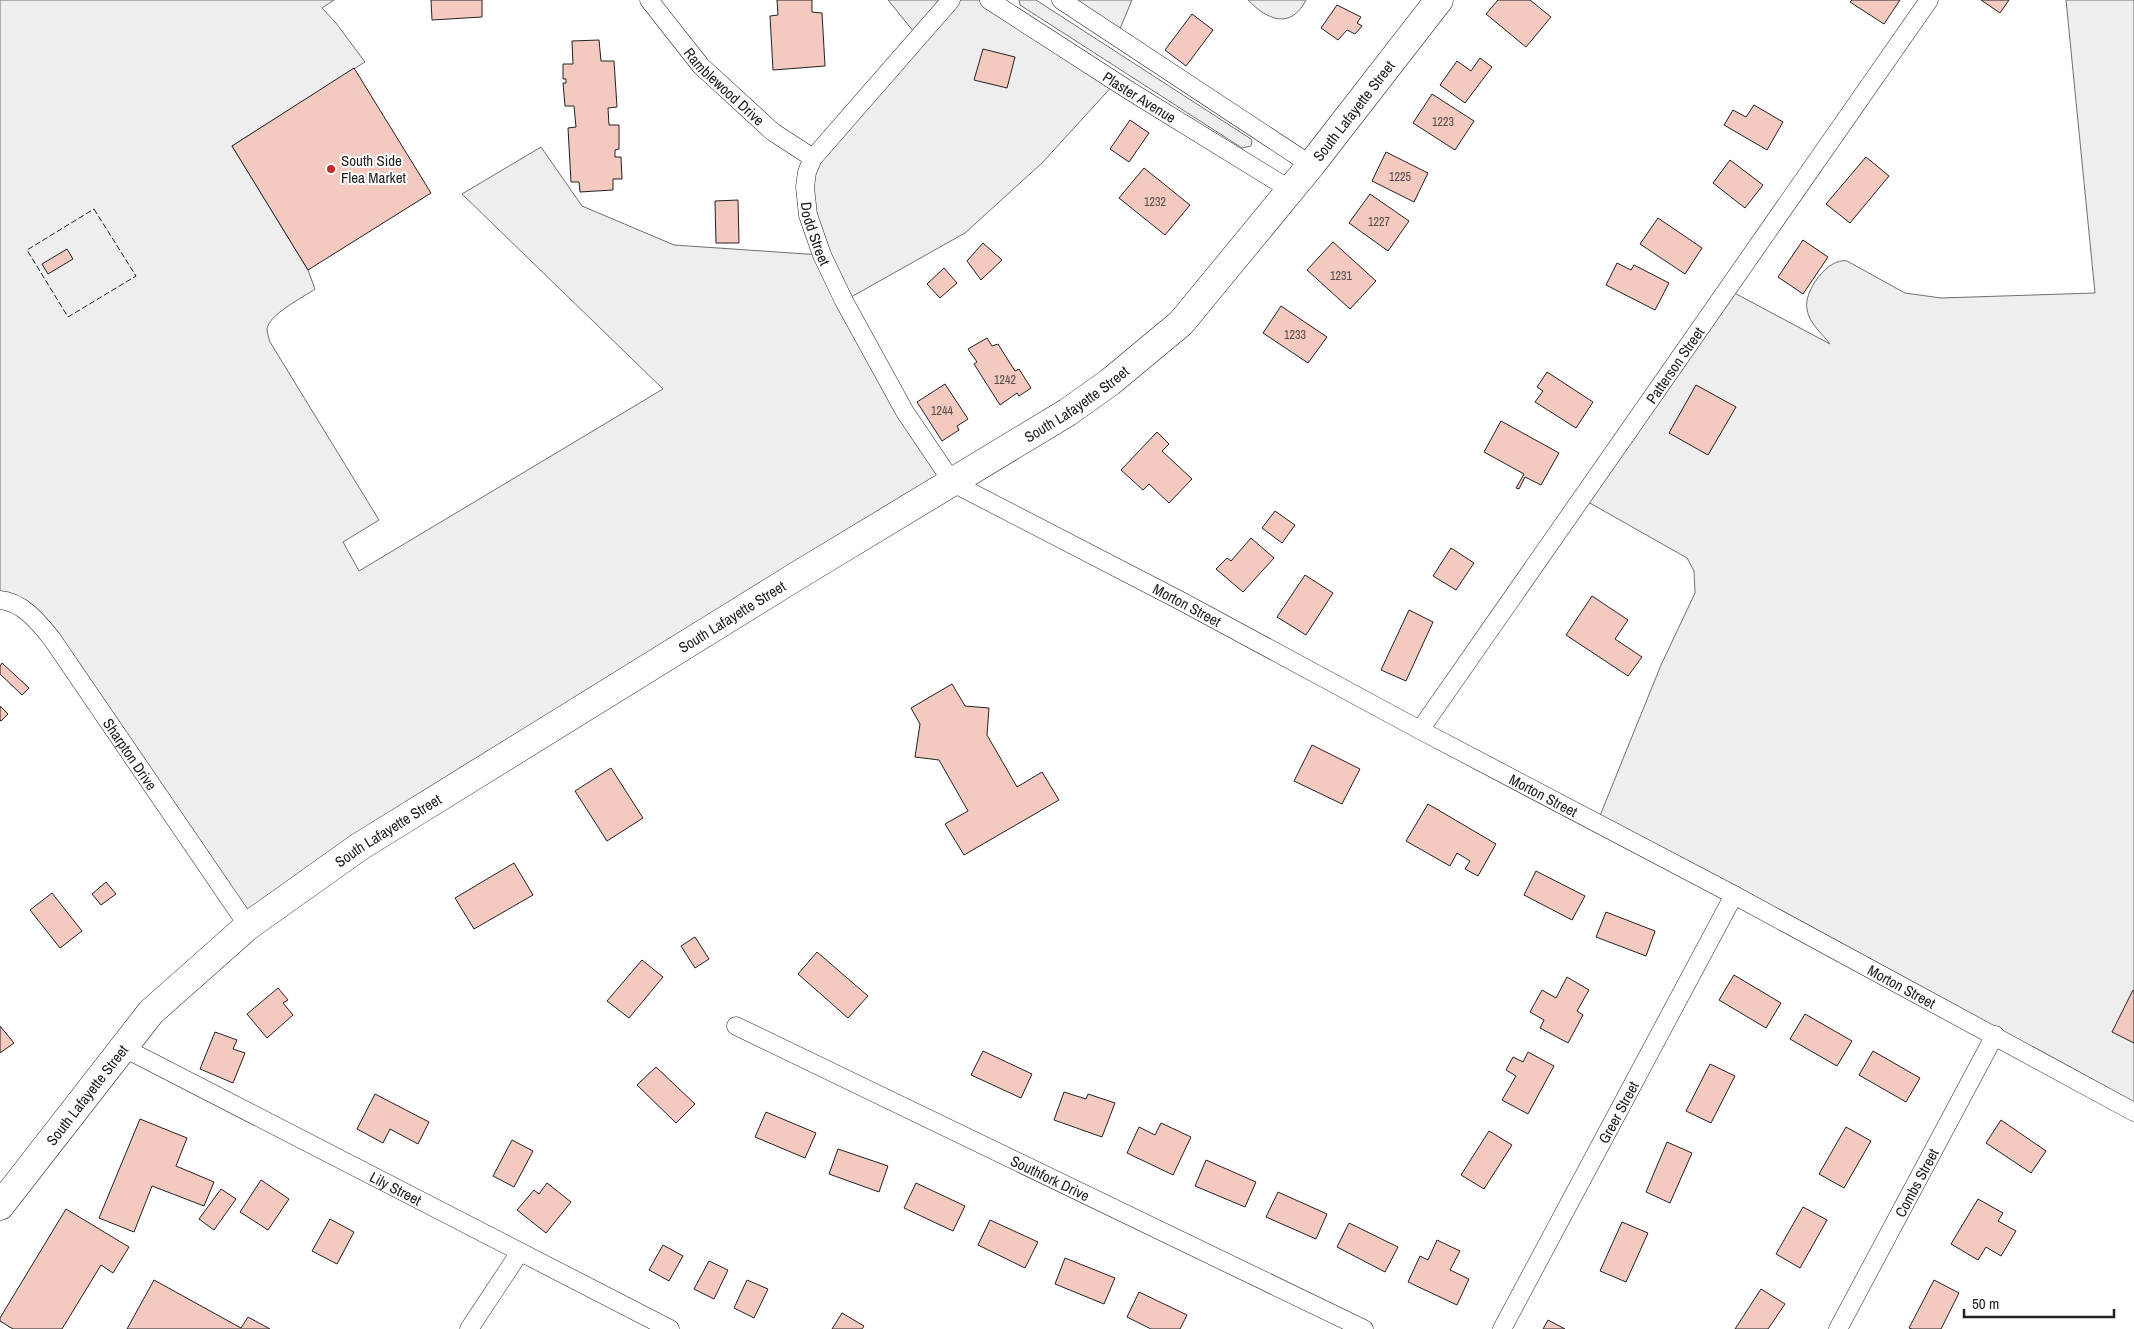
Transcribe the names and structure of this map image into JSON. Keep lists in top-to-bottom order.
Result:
{
  "streets": {
    "main road": ["South Lafayette Street"],
    "street": [
      "Ramblewood Drive",
      "Plaster Avenue",
      "Dodd Street",
      "Patterson Street",
      "Morton Street",
      "Sharpton Drive",
      "Greer Street",
      "Southfork Drive",
      "Combs Street",
      "Lily Street"
    ]
  },
  "crossings": [
    ["Ramblewood Drive", "Dodd Street"],
    ["Plaster Avenue", "South Lafayette Street"],
    ["South Lafayette Street", "Dodd Street"],
    ["South Lafayette Street", "Morton Street"],
    ["South Lafayette Street", "Sharpton Drive"],
    ["South Lafayette Street", "Lily Street"],
    ["Dodd Street", "Morton Street"],
    ["Patterson Street", "Morton Street"],
    ["Morton Street", "Greer Street"],
    ["Morton Street", "Combs Street"]
  ],
  "places": ["South Side Flea Market"],
  "house_numbers": [
    "1223",
    "1225",
    "1232",
    "1227",
    "1231",
    "1233",
    "1242",
    "1244"
  ],
  "scale_bar": "50 m"
}
